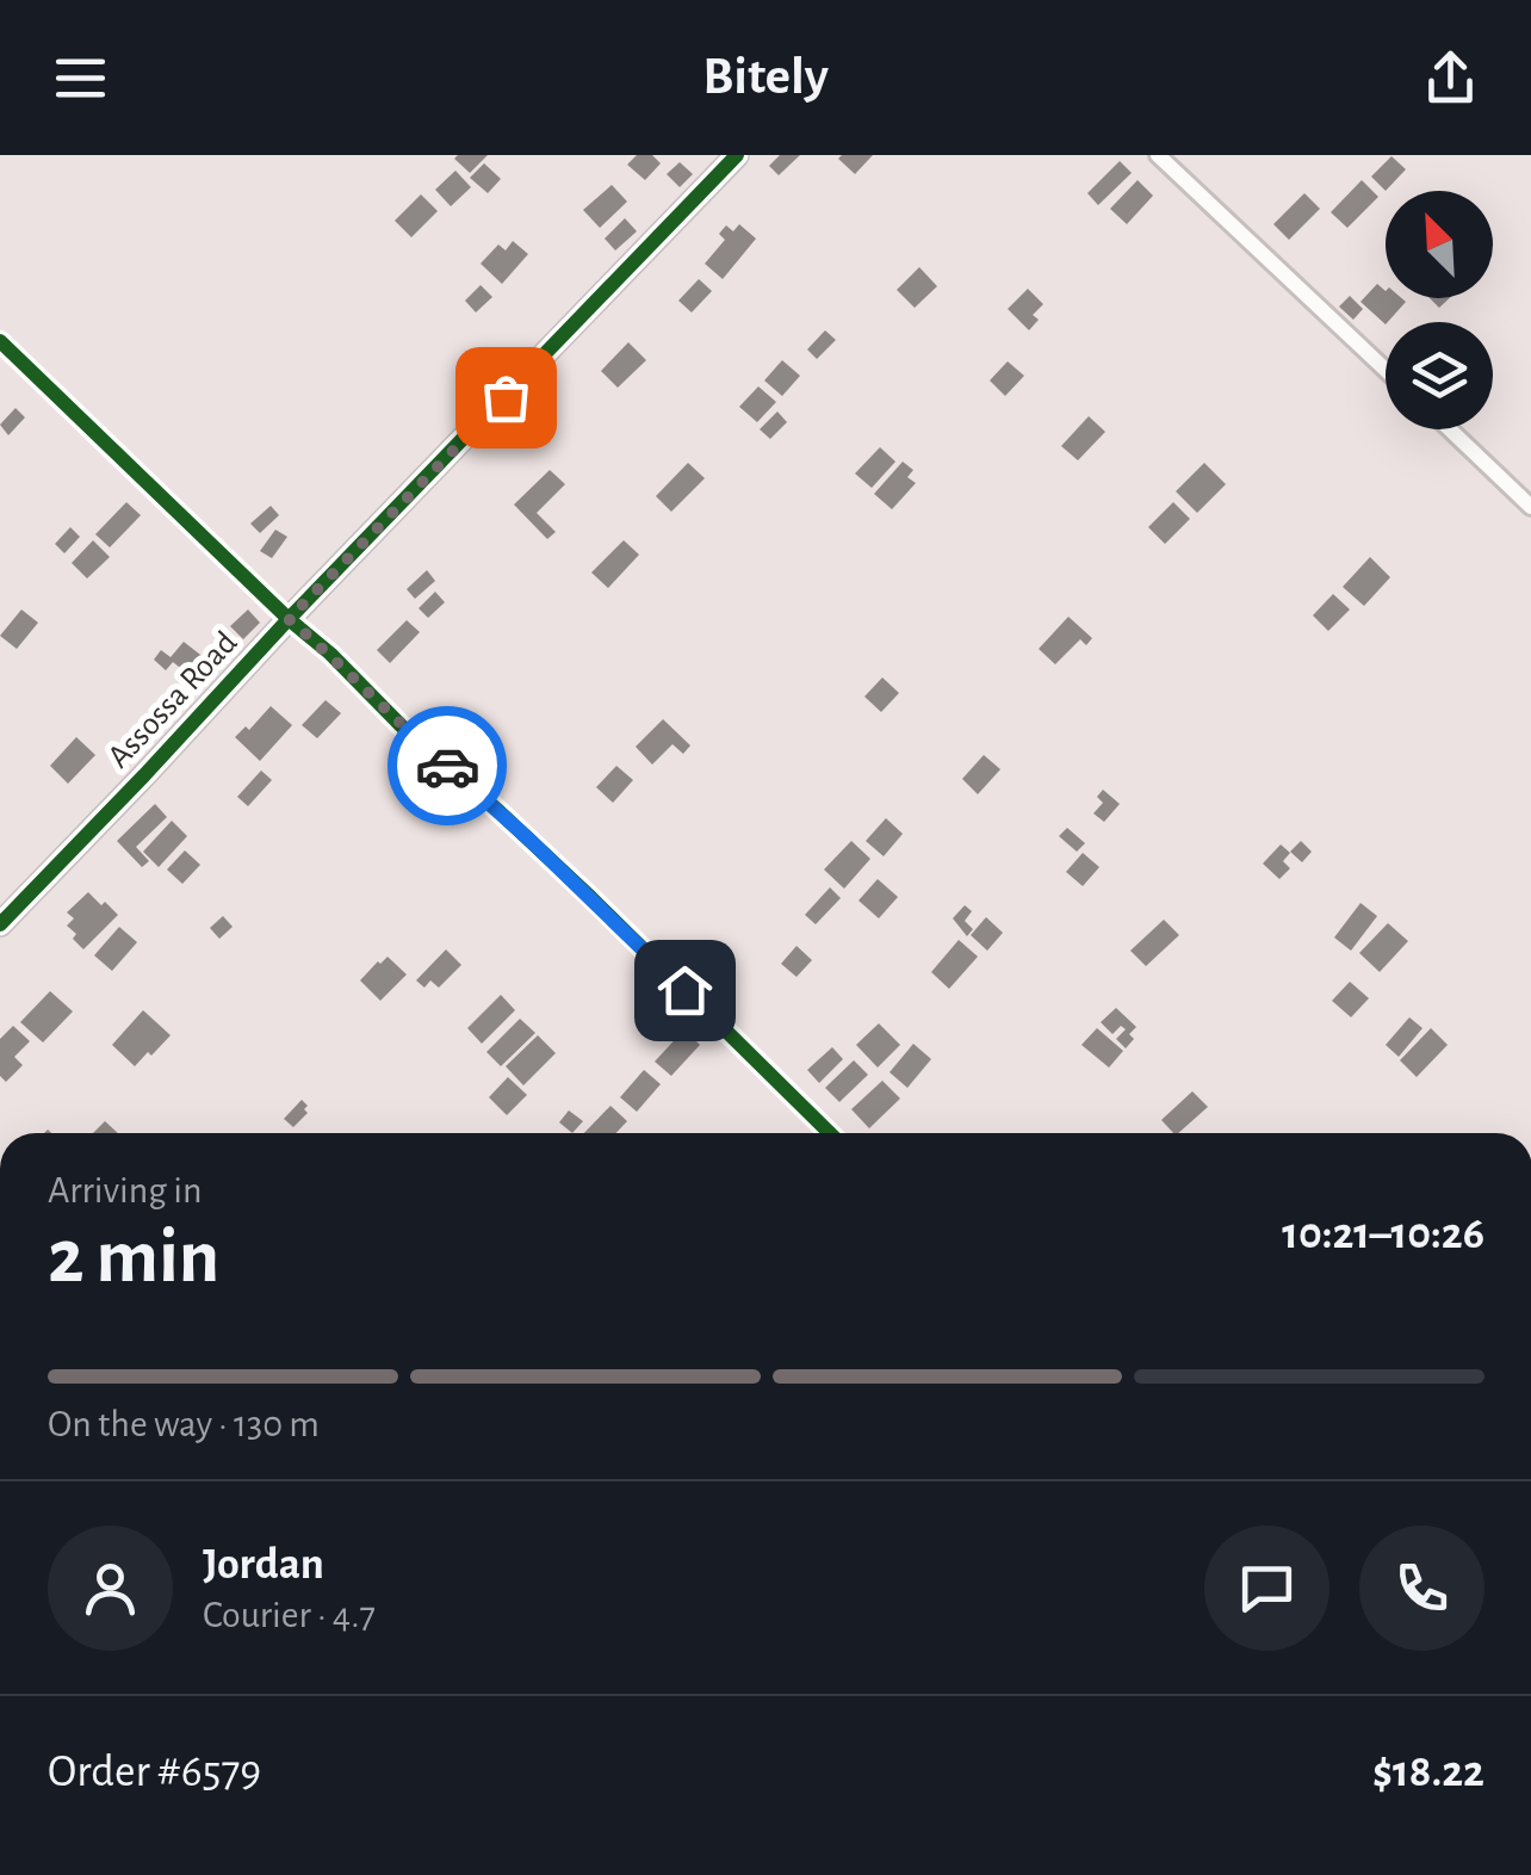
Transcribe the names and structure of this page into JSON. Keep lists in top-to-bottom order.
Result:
{
  "streets": {
    "street": ["Assossa Road"]
  },
  "north": "top left",
  "page": {
    "header": "Bitely",
    "heading": ["2 min", "Arriving in", "10:21–10:26"],
    "panel": [
      "Jordan",
      "Courier · 4.7",
      "Order #6579",
      "$18.22"
    ],
    "bar": "On the way · 130 m"
  }
}
